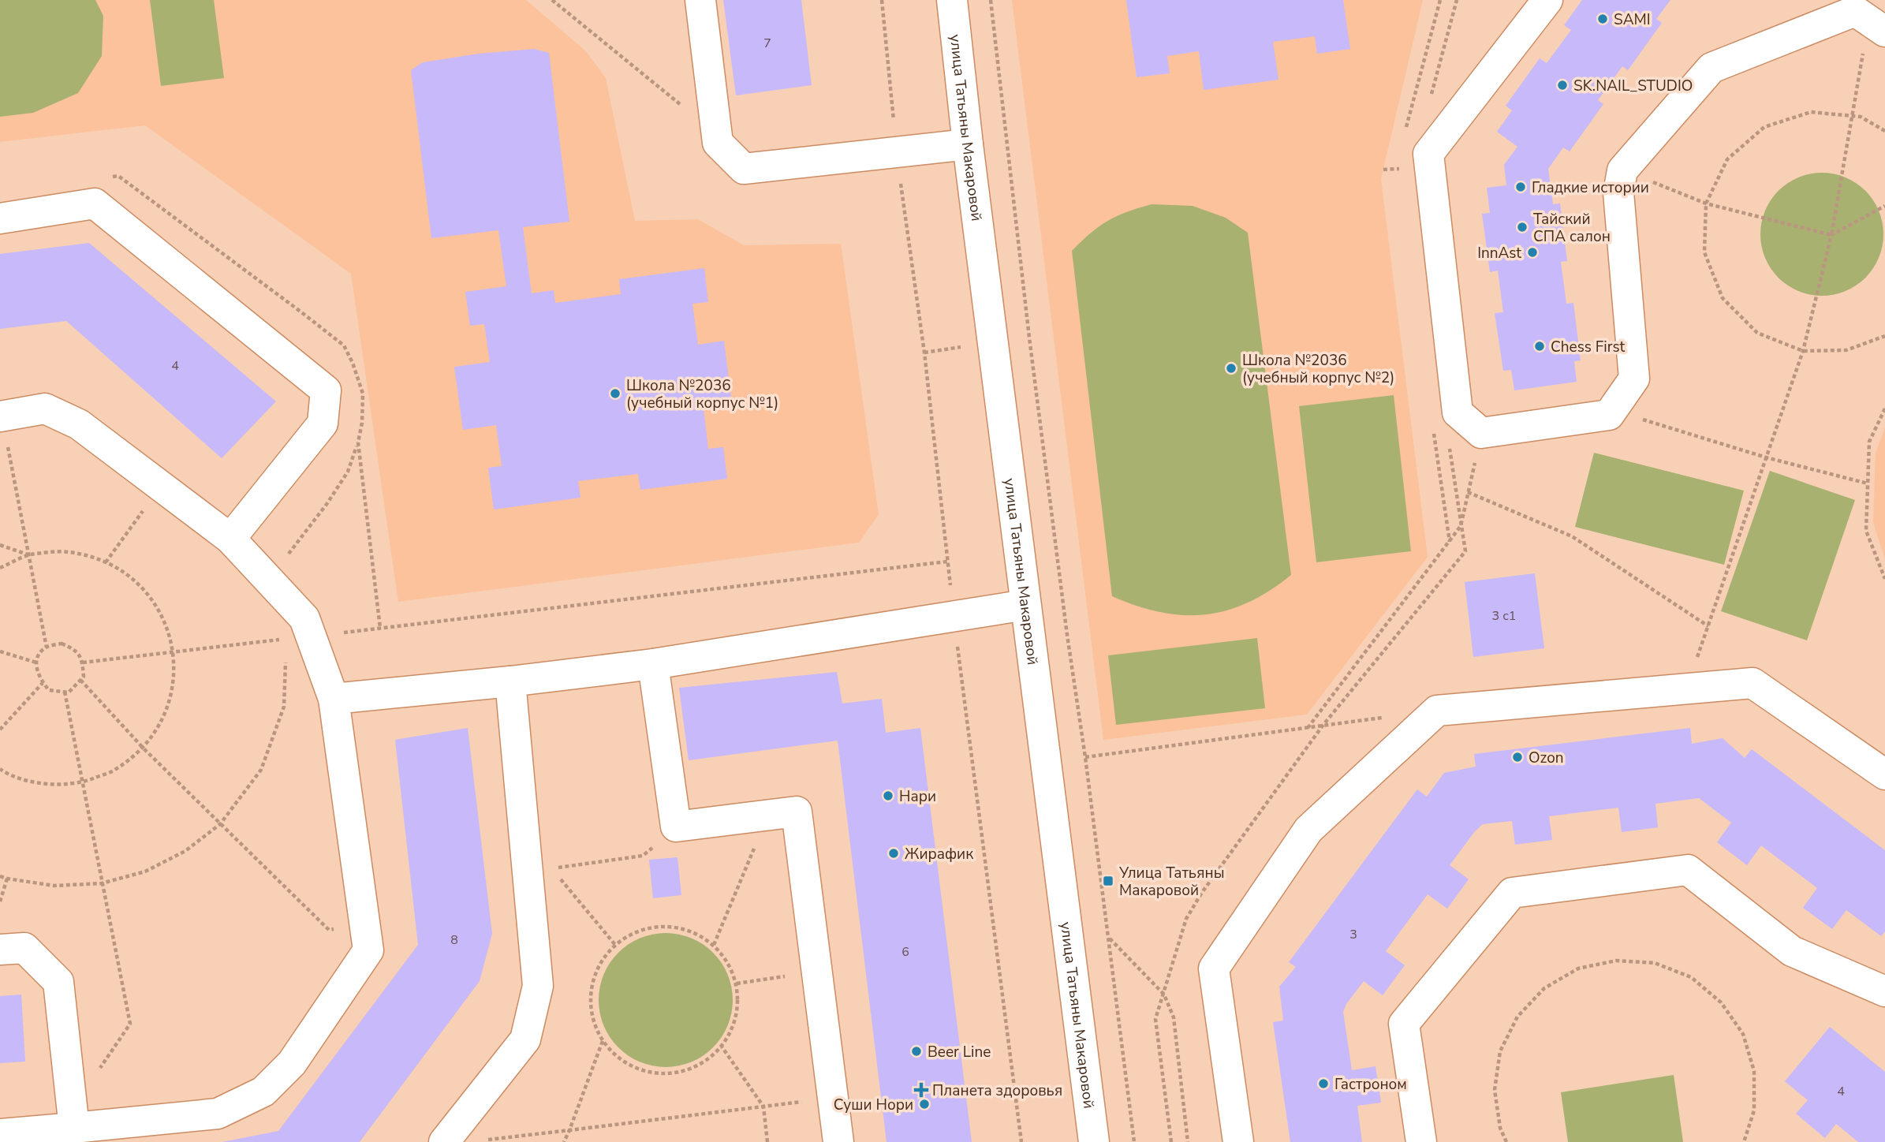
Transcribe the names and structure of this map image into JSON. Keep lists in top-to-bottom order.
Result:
{
  "streets": {
    "street": ["улица Татьяны Макаровой"]
  },
  "places": {
    "other": [
      "SAMI",
      "SK.NAIL_STUDIO",
      "Гладкие истории",
      "Тайский СПА салон",
      "InnAst",
      "Chess First",
      "Школа №2036 (учебный корпус №2)",
      "Школа №2036 (учебный корпус №1)",
      "Ozon",
      "Нари",
      "Жирафик",
      "Beer Line",
      "Гастроном",
      "Суши Нори"
    ],
    "transit": ["Улица Татьяны Макаровой"],
    "health": ["Планета здоровья"]
  },
  "house_numbers": [
    "7",
    "4",
    "3 с1",
    "3",
    "8",
    "6",
    "4"
  ]
}
